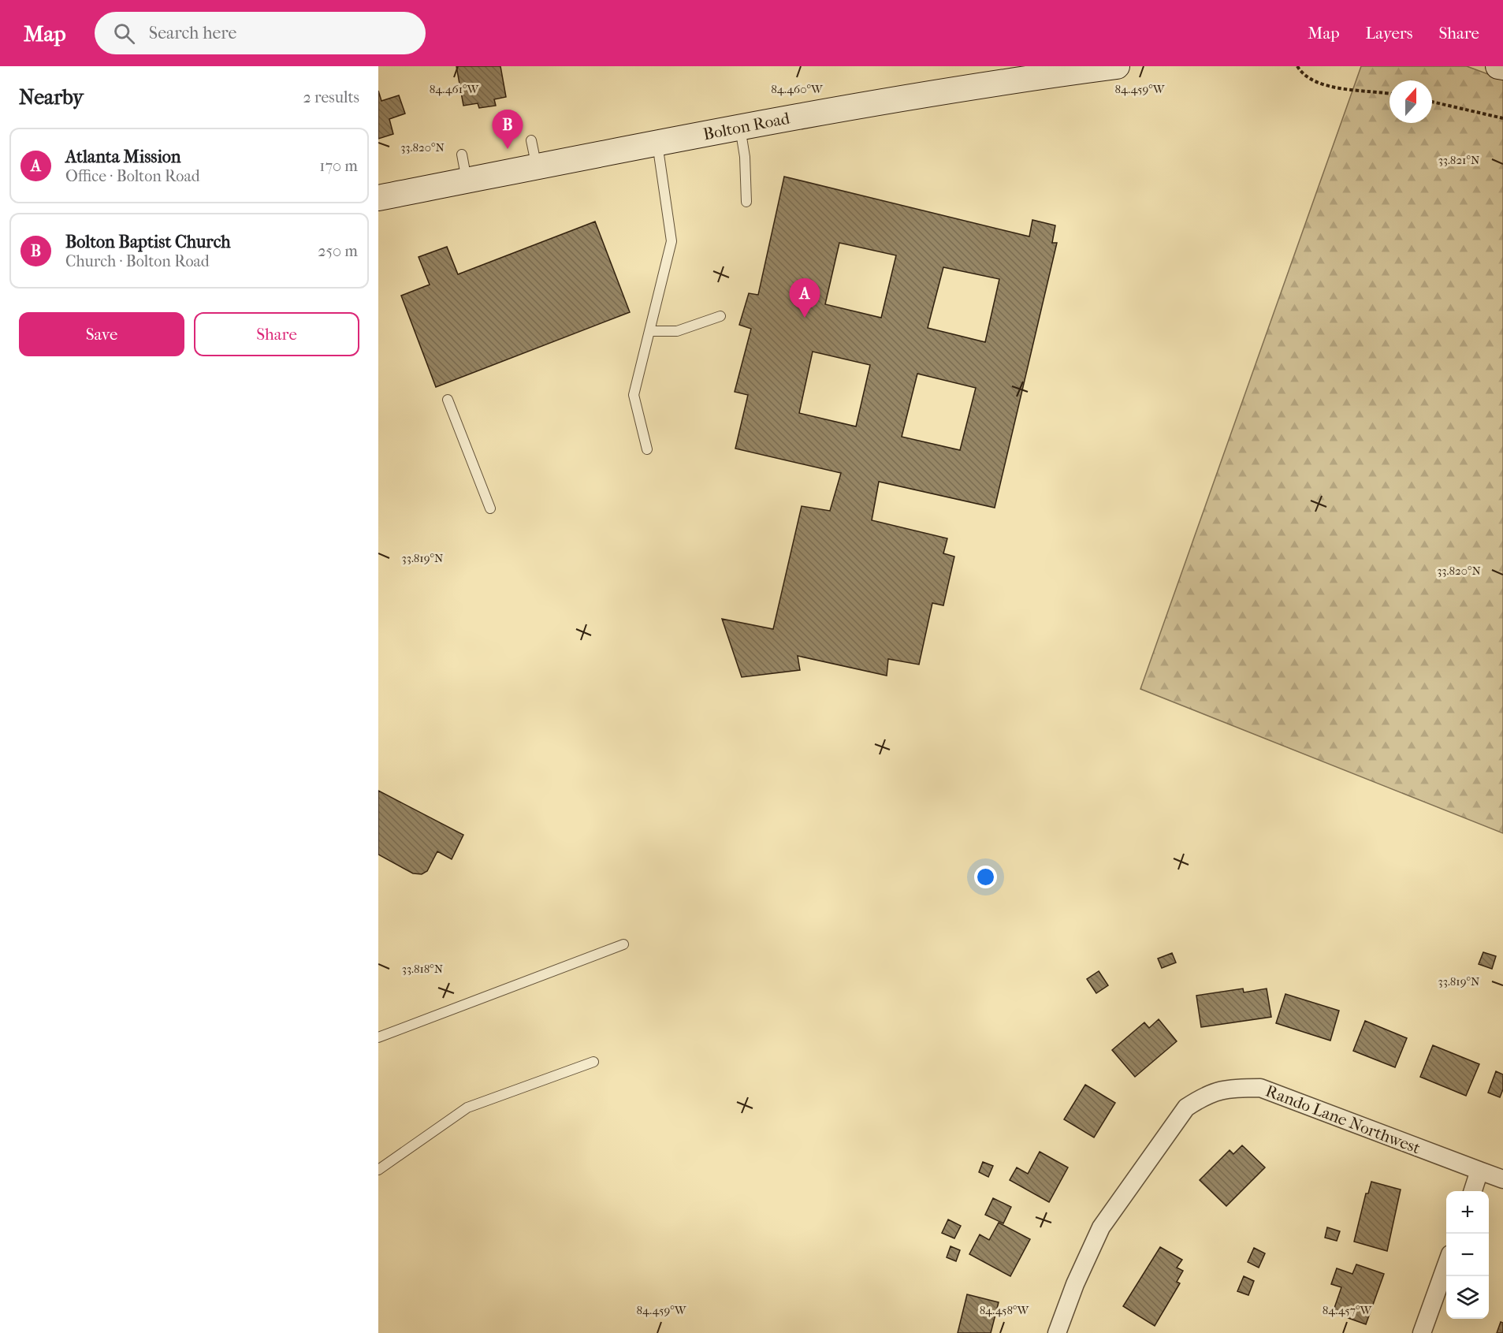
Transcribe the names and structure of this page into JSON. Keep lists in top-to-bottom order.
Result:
{
  "streets": {
    "street": ["Bolton Road", "Rando Lane Northwest"]
  },
  "north": "top",
  "page": {
    "header": "Map",
    "search": "Search here",
    "nav": ["Map", "Layers", "Share"],
    "heading": ["Nearby", "2 results"],
    "pins": ["B", "A"],
    "list": [
      {
        "mark": "A",
        "name": "Atlanta Mission",
        "note": "Office · Bolton Road",
        "value": "170 m"
      },
      {
        "mark": "B",
        "name": "Bolton Baptist Church",
        "note": "Church · Bolton Road",
        "value": "250 m"
      }
    ],
    "buttons": ["Save", "Share"],
    "map_buttons": ["+", "−"]
  },
  "coordinates": [
    "84.461°W",
    "84.460°W",
    "84.459°W",
    "33.820°N",
    "33.821°N",
    "33.819°N",
    "33.818°N",
    "84.458°W",
    "84.457°W"
  ]
}
